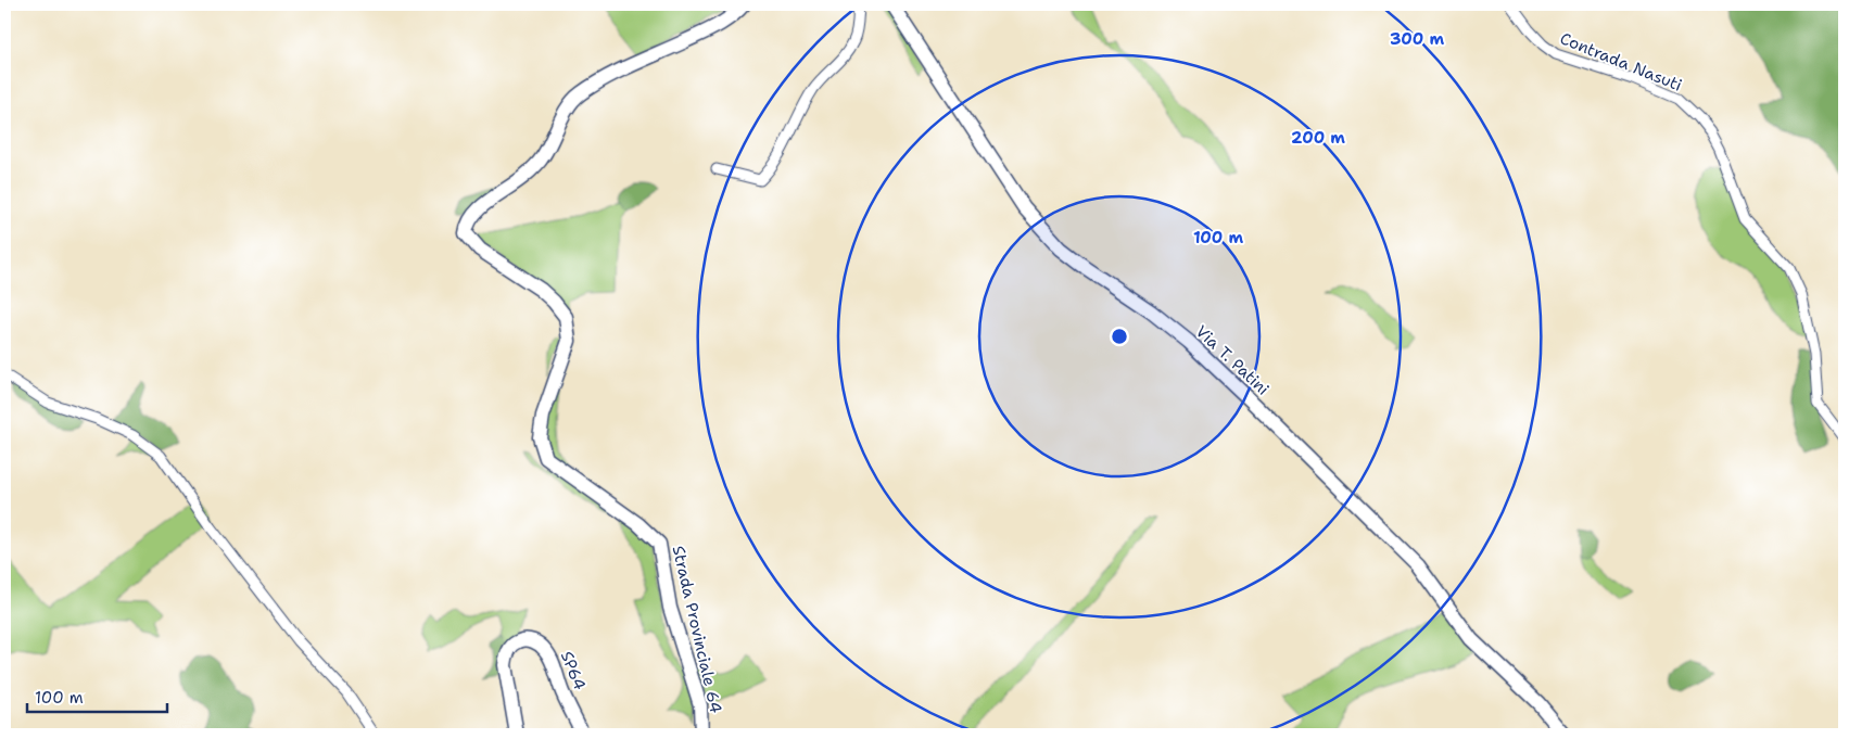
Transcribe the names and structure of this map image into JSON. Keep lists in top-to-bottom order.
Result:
{
  "streets": {
    "street": [
      "Contrada Nasuti",
      "Via T. Patini",
      "Strada Provinciale 64",
      "SP64"
    ]
  },
  "scale_bar": "100 m",
  "rings": ["300 m", "200 m", "100 m"]
}
